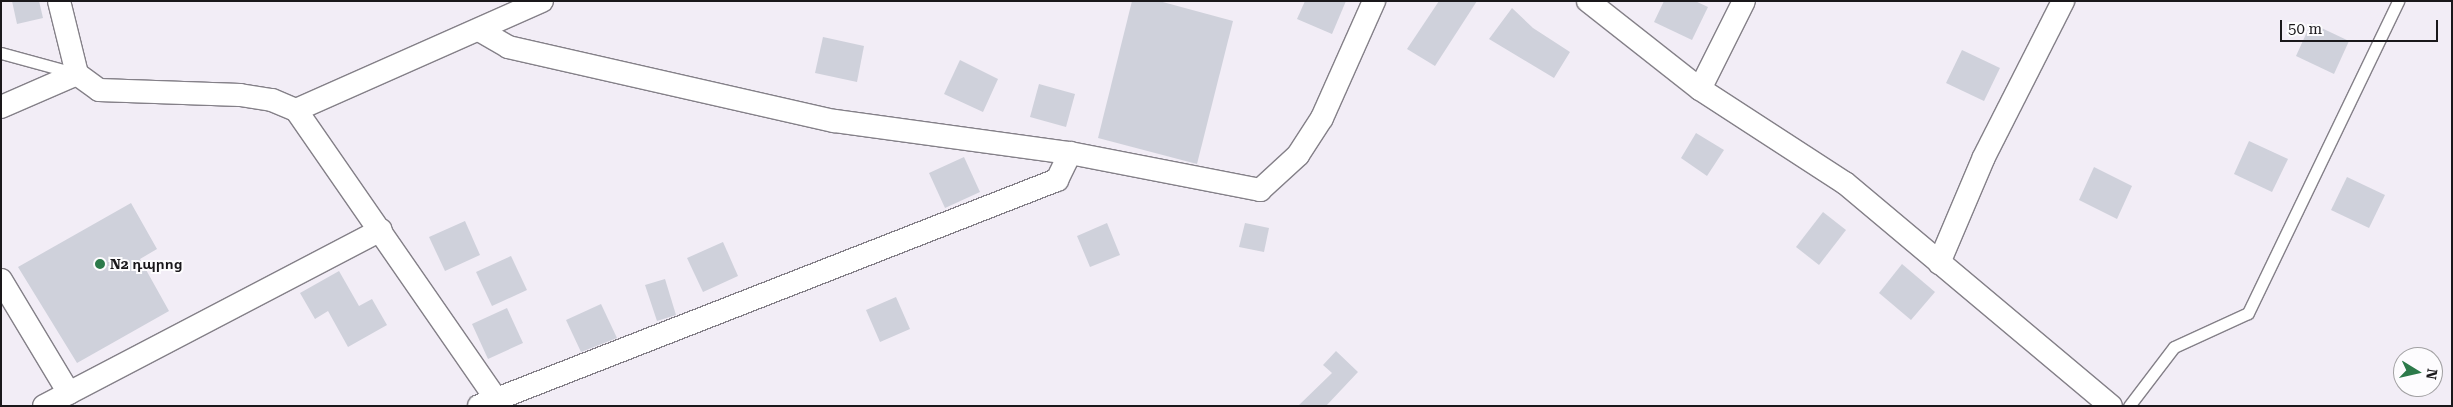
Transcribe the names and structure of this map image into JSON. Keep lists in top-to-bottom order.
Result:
{
  "places": ["N2 դպրոց"],
  "scale_bar": "50 m",
  "north": "right"
}
